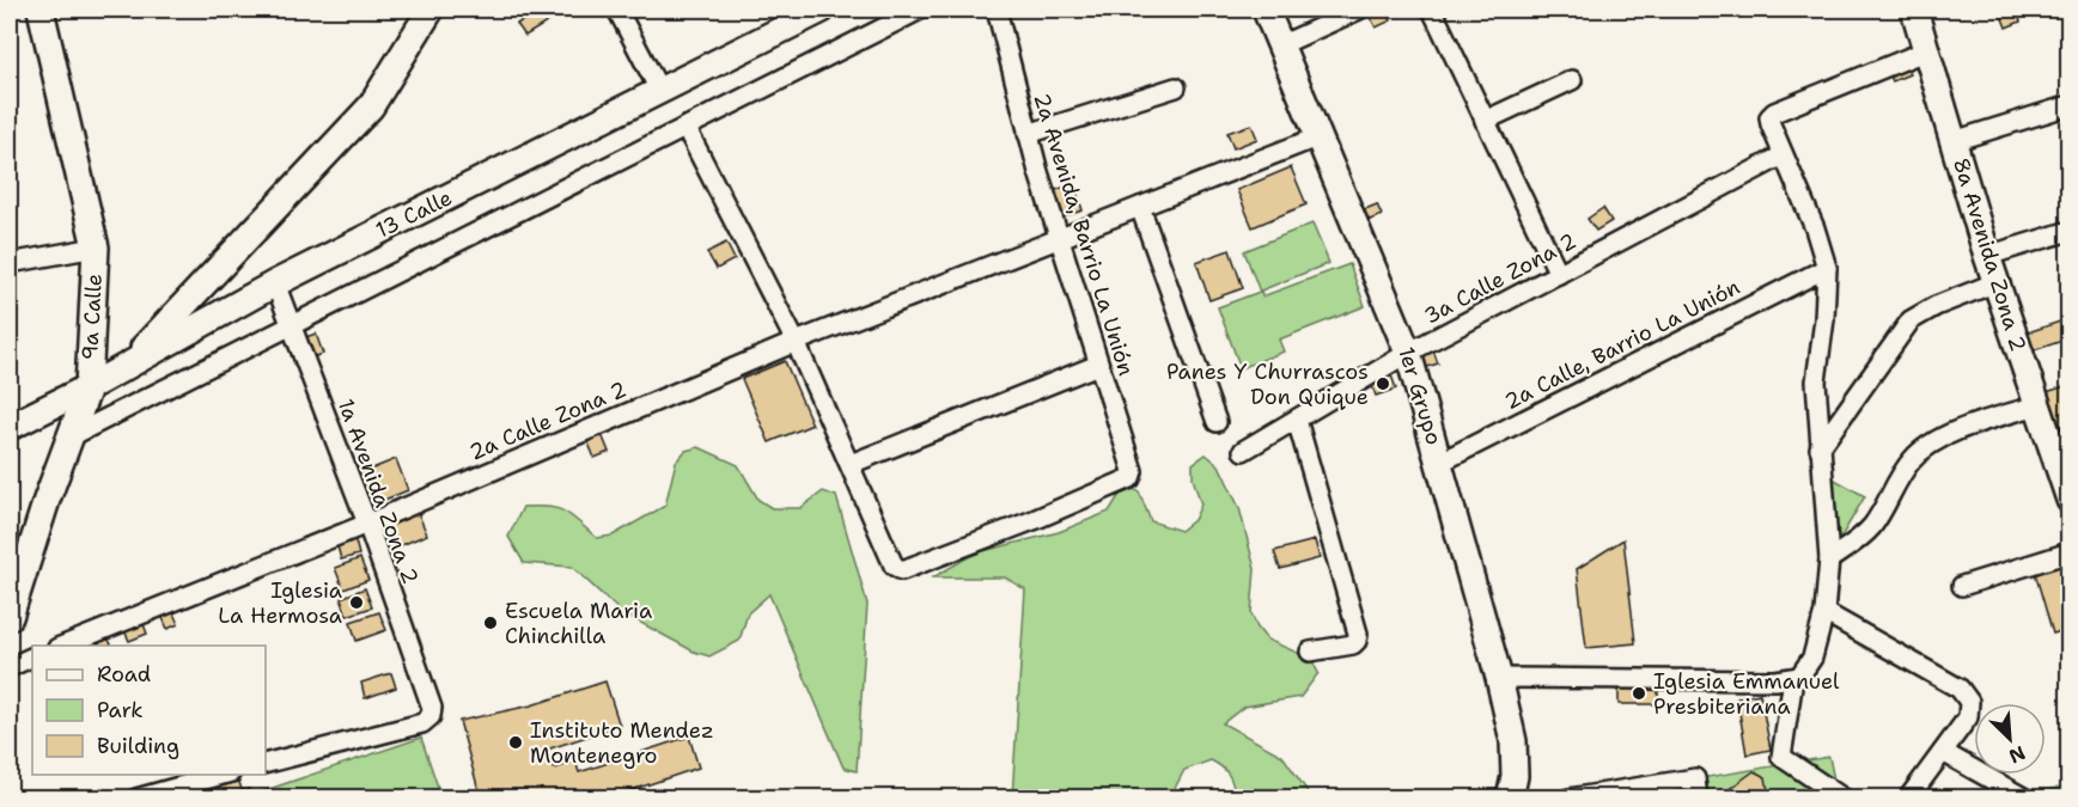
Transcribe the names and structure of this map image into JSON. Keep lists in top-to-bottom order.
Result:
{
  "streets": {
    "street": [
      "13 Calle",
      "2a Avenida, Barrio La Unión",
      "8a Avenida Zona 2",
      "3a Calle Zona 2",
      "9a Calle",
      "2a Calle, Barrio La Unión",
      "1er Grupo",
      "2a Calle Zona 2",
      "1a Avenida Zona 2"
    ]
  },
  "crossings": [
    ["13 Calle", "9a Calle"],
    ["13 Calle", "1a Avenida Zona 2"],
    ["2a Avenida, Barrio La Unión", "2a Calle Zona 2"],
    ["3a Calle Zona 2", "1er Grupo"],
    ["2a Calle, Barrio La Unión", "1er Grupo"],
    ["1er Grupo", "2a Calle Zona 2"],
    ["2a Calle Zona 2", "1a Avenida Zona 2"]
  ],
  "places": [
    "Panes Y Churrascos Don Quique",
    "Iglesia La Hermosa",
    "Escuela Maria Chinchilla",
    "Iglesia Emmanuel Presbiteriana",
    "Instituto Mendez Montenegro"
  ],
  "legend": ["Road", "Park", "Building"],
  "north": "bottom right"
}
